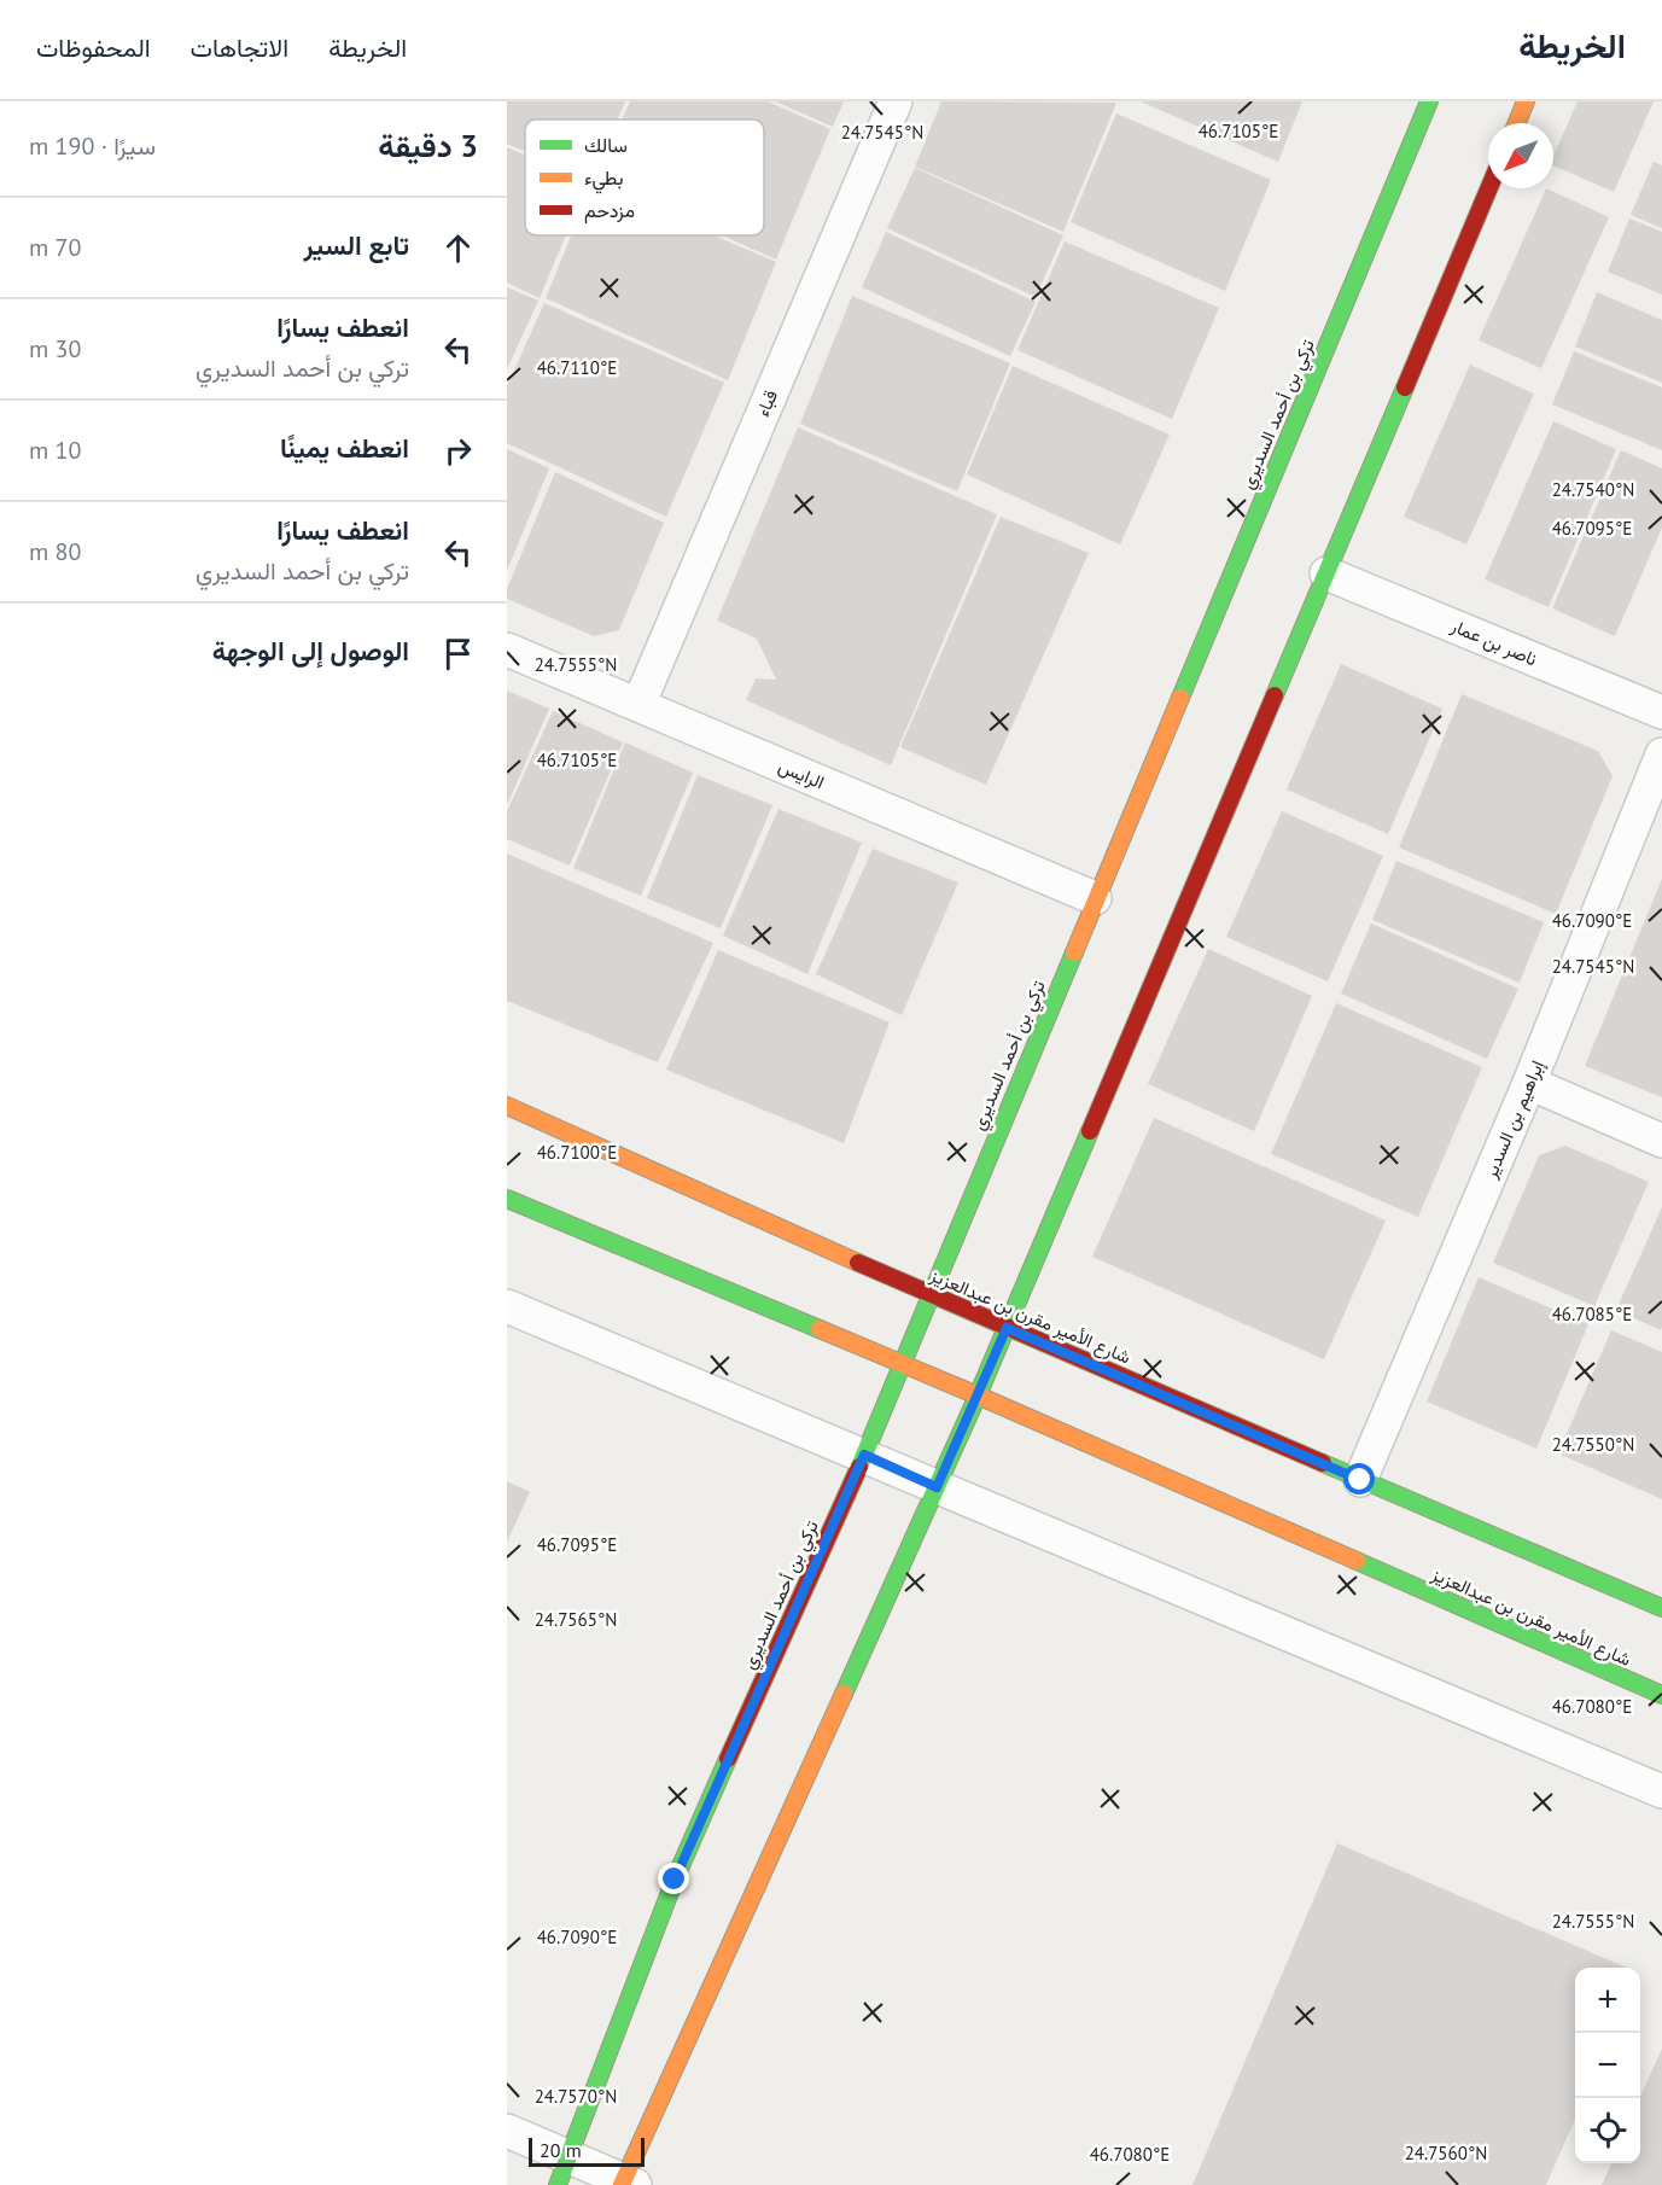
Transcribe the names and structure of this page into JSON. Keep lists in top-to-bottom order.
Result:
{
  "streets": {
    "street": [
      "قباء",
      "تركي بن أحمد السديري",
      "ناصر بن عمار",
      "الرايس",
      "إبراهيم بن السدير",
      "شارع الأمير مقرن بن عبدالعزيز"
    ]
  },
  "crossings": [
    ["قباء", "الرايس"],
    ["تركي بن أحمد السديري", "الرايس"],
    ["تركي بن أحمد السديري", "شارع الأمير مقرن بن عبدالعزيز"],
    ["إبراهيم بن السدير", "شارع الأمير مقرن بن عبدالعزيز"]
  ],
  "legend": ["سالك", "بطيء", "مزدحم"],
  "scale_bar": "20 m",
  "north": "bottom left",
  "page": {
    "header": "الخريطة",
    "nav": ["الخريطة", "الاتجاهات", "المحفوظات"],
    "heading": ["3 دقيقة", "سيرًا · 190 m"],
    "list": [
      ["تابع السير", "70 m"],
      ["انعطف يسارًا", "تركي بن أحمد السديري", "30 m"],
      ["انعطف يمينًا", "10 m"],
      ["انعطف يسارًا", "تركي بن أحمد السديري", "80 m"],
      "الوصول إلى الوجهة"
    ],
    "map_buttons": ["+", "−"],
    "scale": "20 m"
  },
  "coordinates": [
    "46.7105°E",
    "24.7545°N",
    "46.7110°E",
    "24.7540°N",
    "46.7095°E",
    "24.7555°N",
    "46.7090°E",
    "46.7100°E",
    "46.7085°E",
    "24.7550°N",
    "24.7565°N",
    "46.7080°E",
    "24.7570°N",
    "24.7560°N"
  ]
}
